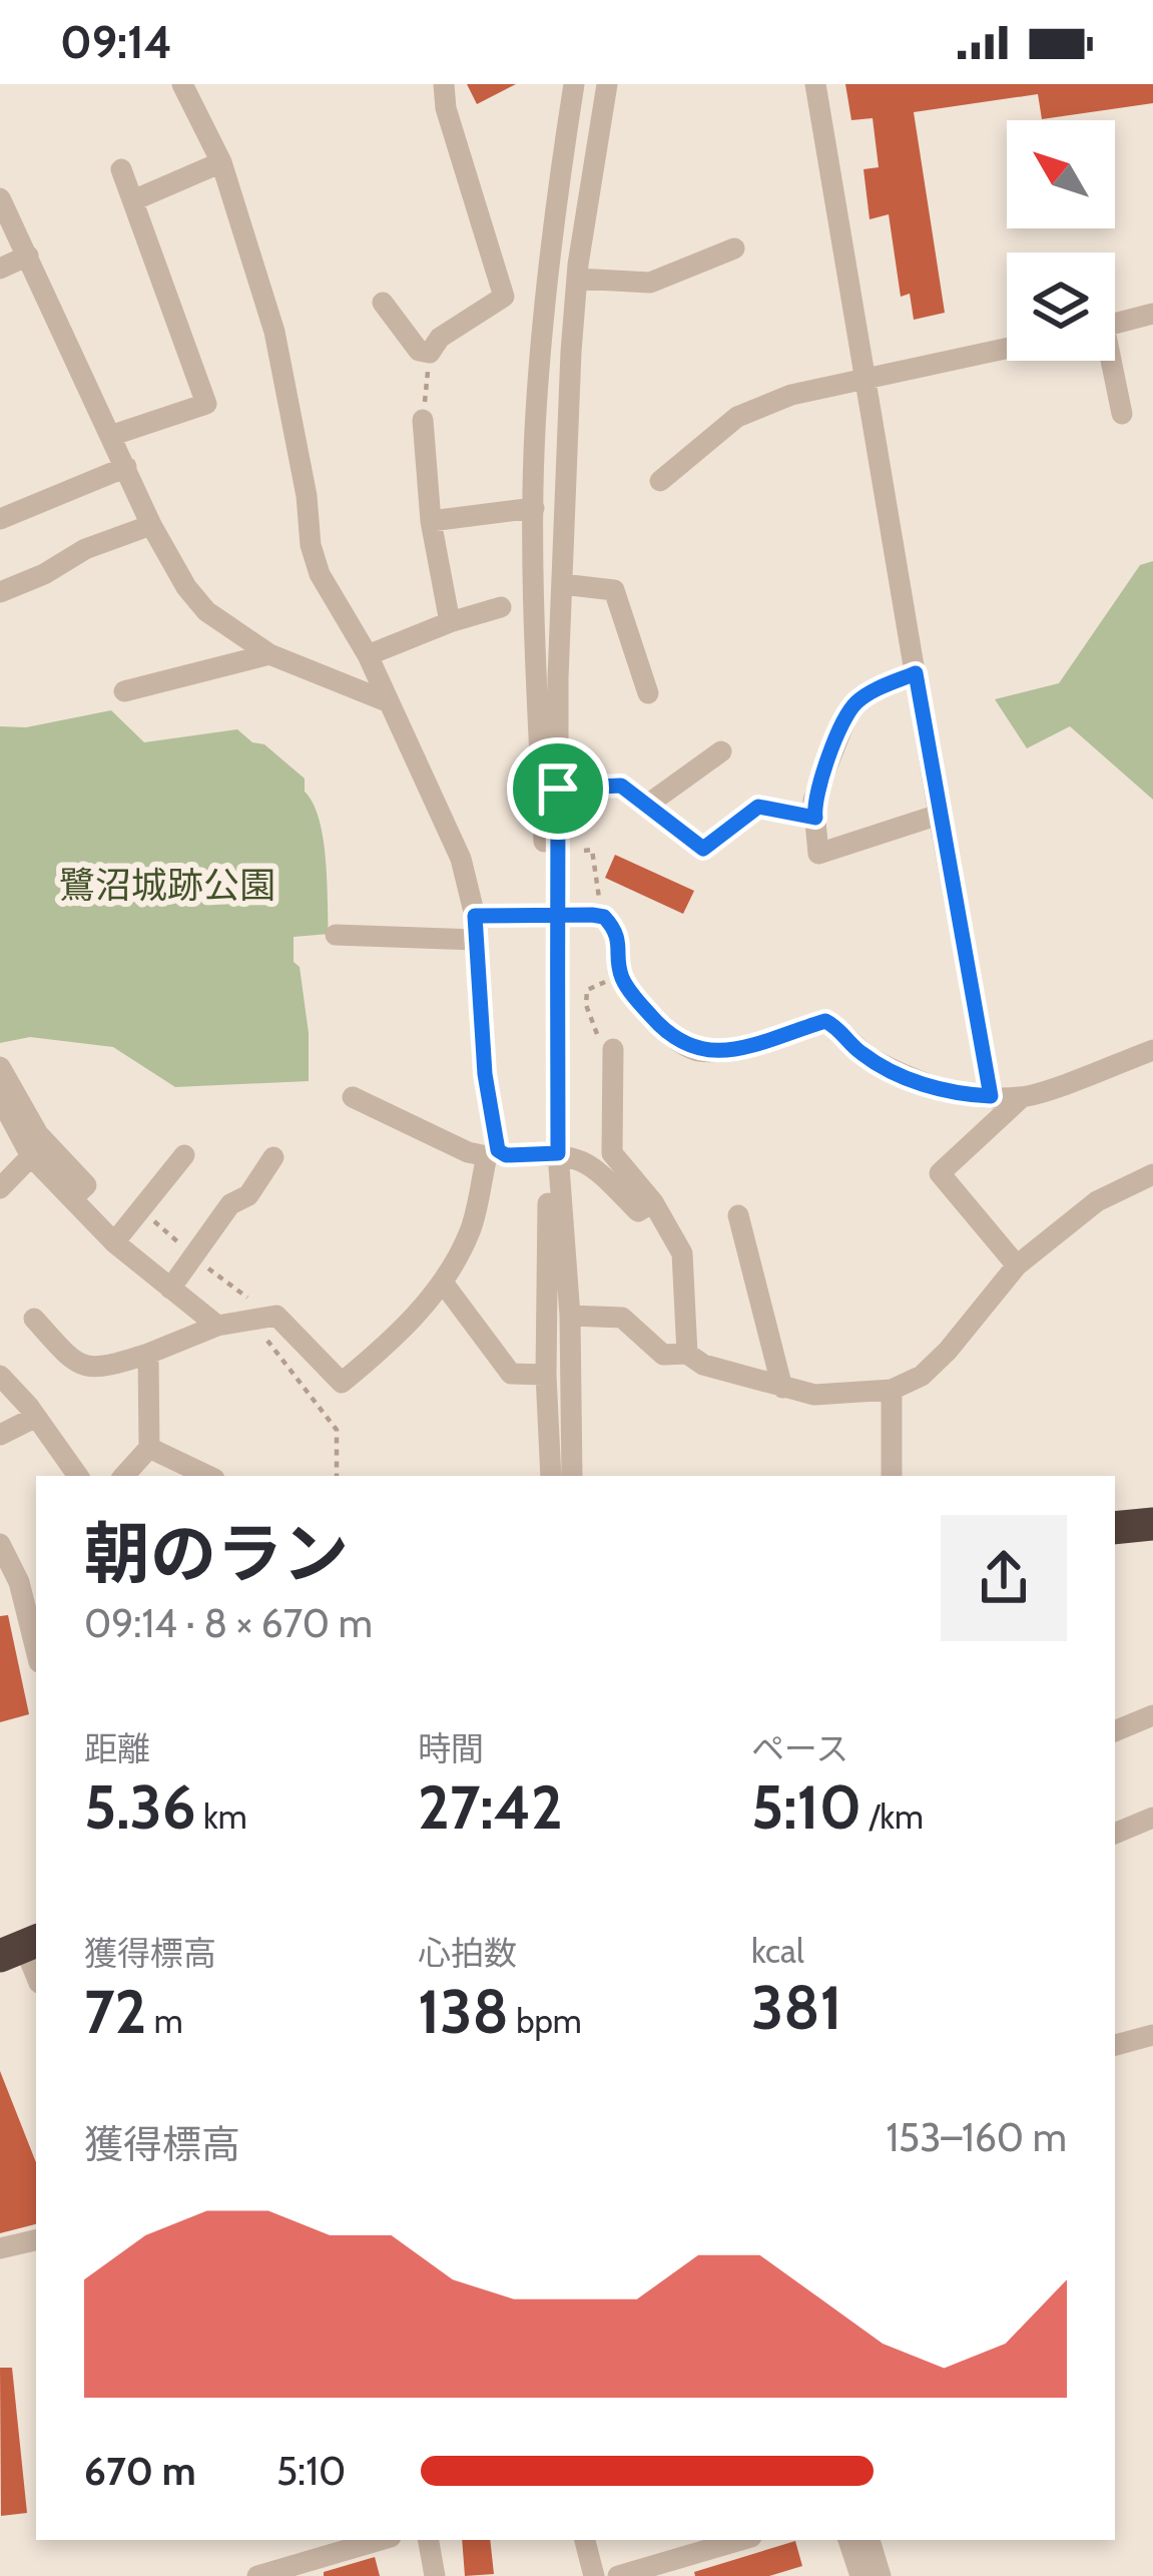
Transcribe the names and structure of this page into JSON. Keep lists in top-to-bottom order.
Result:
{
  "parks": ["鷺沼城跡公園"],
  "north": "top left",
  "page": {
    "status": "09:14",
    "heading": ["朝のラン", "09:14 · 8 × 670 m"],
    "stats": [
      ["距離", "5.36 km"],
      ["時間", "27:42"],
      ["ペース", "5:10 /km"],
      ["獲得標高", "72 m"],
      ["心拍数", "138 bpm"],
      ["kcal", "381"]
    ],
    "chart": ["獲得標高", "153–160 m"],
    "list": [
      {
        "name": "670 m",
        "note": "5:10"
      }
    ]
  }
}
